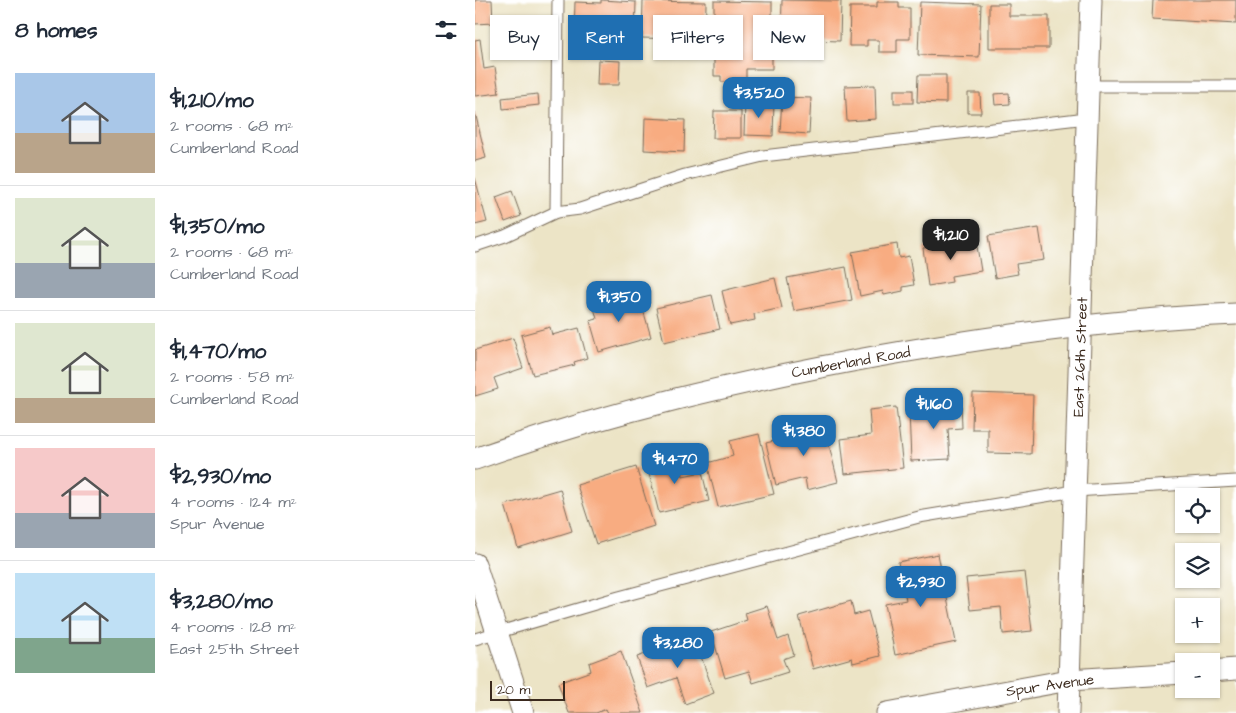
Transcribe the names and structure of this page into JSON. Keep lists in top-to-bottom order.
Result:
{
  "streets": {
    "street": ["East 26th Street", "Cumberland Road", "Spur Avenue"]
  },
  "crossings": [
    ["East 26th Street", "Cumberland Road"],
    ["East 26th Street", "Spur Avenue"]
  ],
  "scale_bar": "20 m",
  "page": {
    "heading": "8 homes",
    "chip": [
      "Buy",
      "Rent",
      "Filters",
      "New"
    ],
    "list": [
      {
        "name": "$1,210/mo",
        "note": "2 rooms · 68 m² · Cumberland Road"
      },
      {
        "name": "$1,350/mo",
        "note": "2 rooms · 68 m² · Cumberland Road"
      },
      {
        "name": "$1,470/mo",
        "note": "2 rooms · 58 m² · Cumberland Road"
      },
      {
        "name": "$2,930/mo",
        "note": "4 rooms · 124 m² · Spur Avenue"
      },
      {
        "name": "$3,280/mo",
        "note": "4 rooms · 128 m² · East 25th Street"
      }
    ],
    "price": [
      "$3,520",
      "$1,210",
      "$1,350",
      "$1,160",
      "$1,380",
      "$1,470",
      "$2,930",
      "$3,280"
    ],
    "map_buttons": ["+", "−"],
    "scale": "20 m"
  }
}
